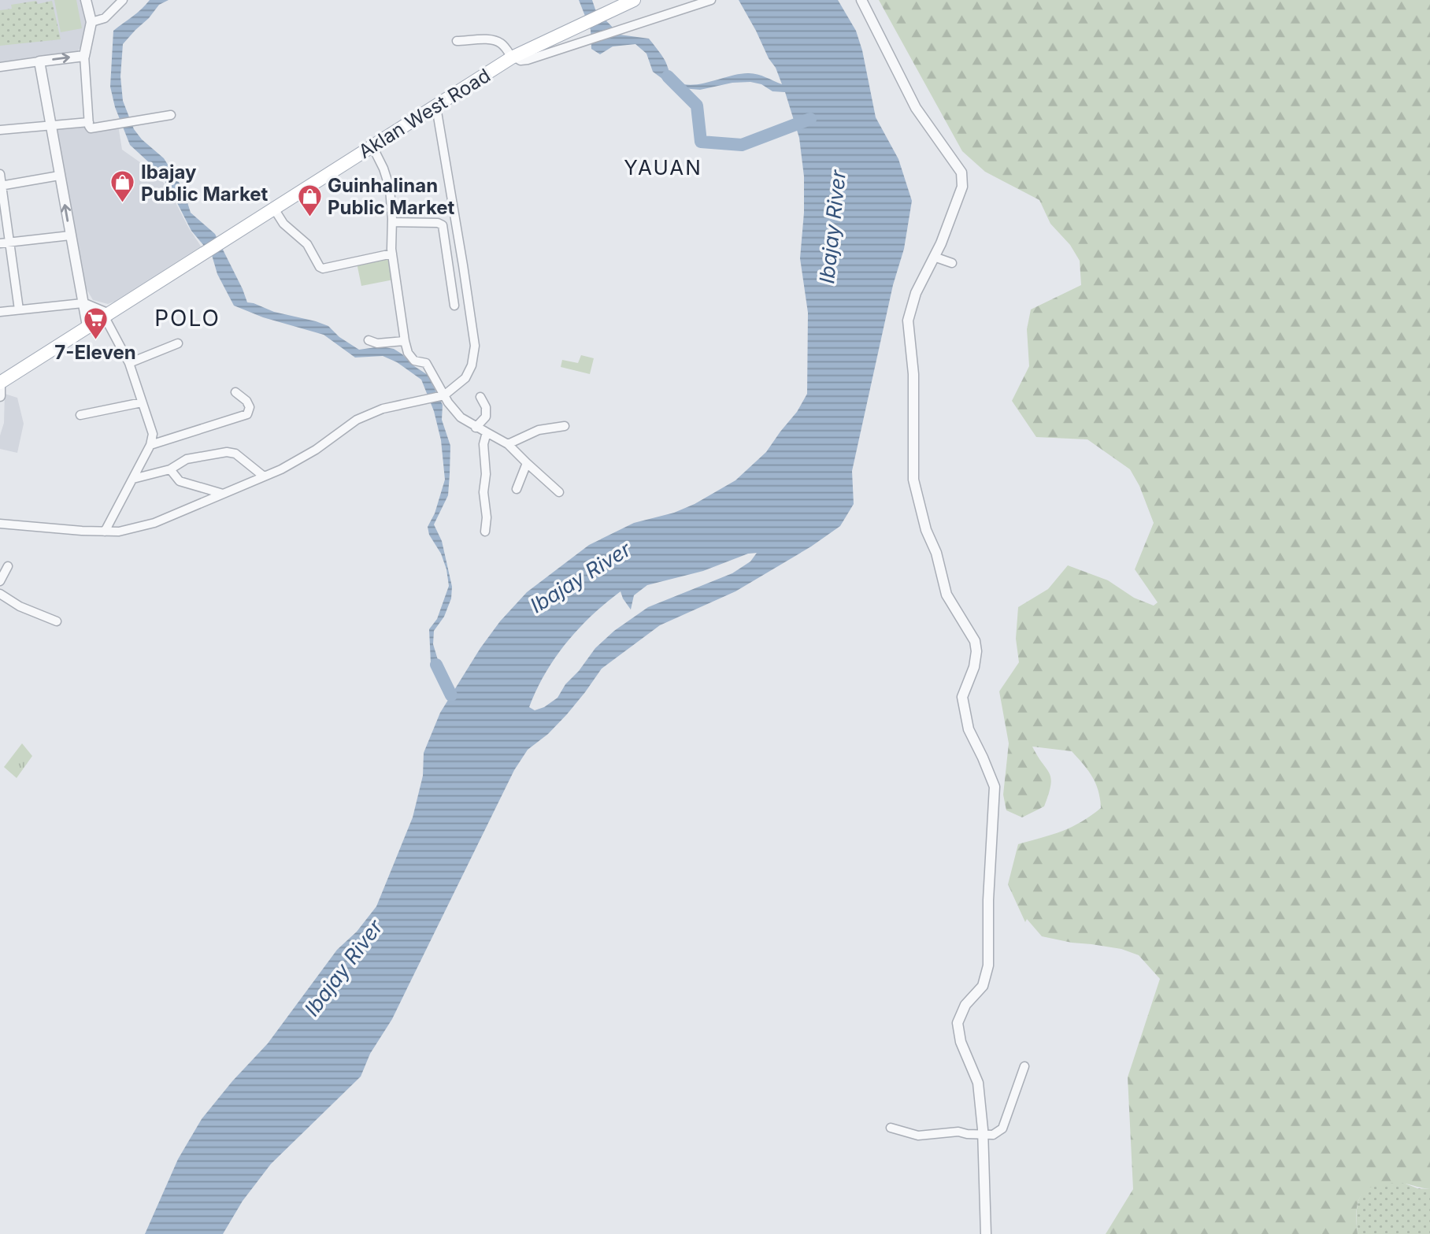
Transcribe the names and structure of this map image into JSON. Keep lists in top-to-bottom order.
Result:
{
  "streets": {
    "main road": ["Aklan West Road"]
  },
  "districts": ["YAUAN", "POLO"],
  "water": ["Ibajay River"],
  "places": {
    "shop": ["Ibajay Public Market", "Guinhalinan Public Market"],
    "supermarket": ["7-Eleven"]
  }
}
